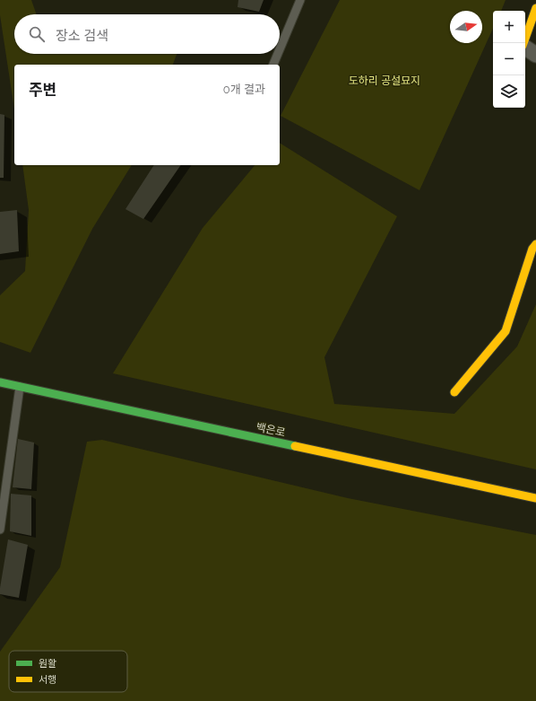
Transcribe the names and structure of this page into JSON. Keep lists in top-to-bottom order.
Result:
{
  "streets": {
    "main road": ["백은로"]
  },
  "parks": ["도하리 공설묘지"],
  "legend": ["원활", "서행"],
  "north": "right",
  "page": {
    "map_buttons": ["+", "−"],
    "search": "장소 검색",
    "heading": ["주변", "0개 결과"]
  }
}
